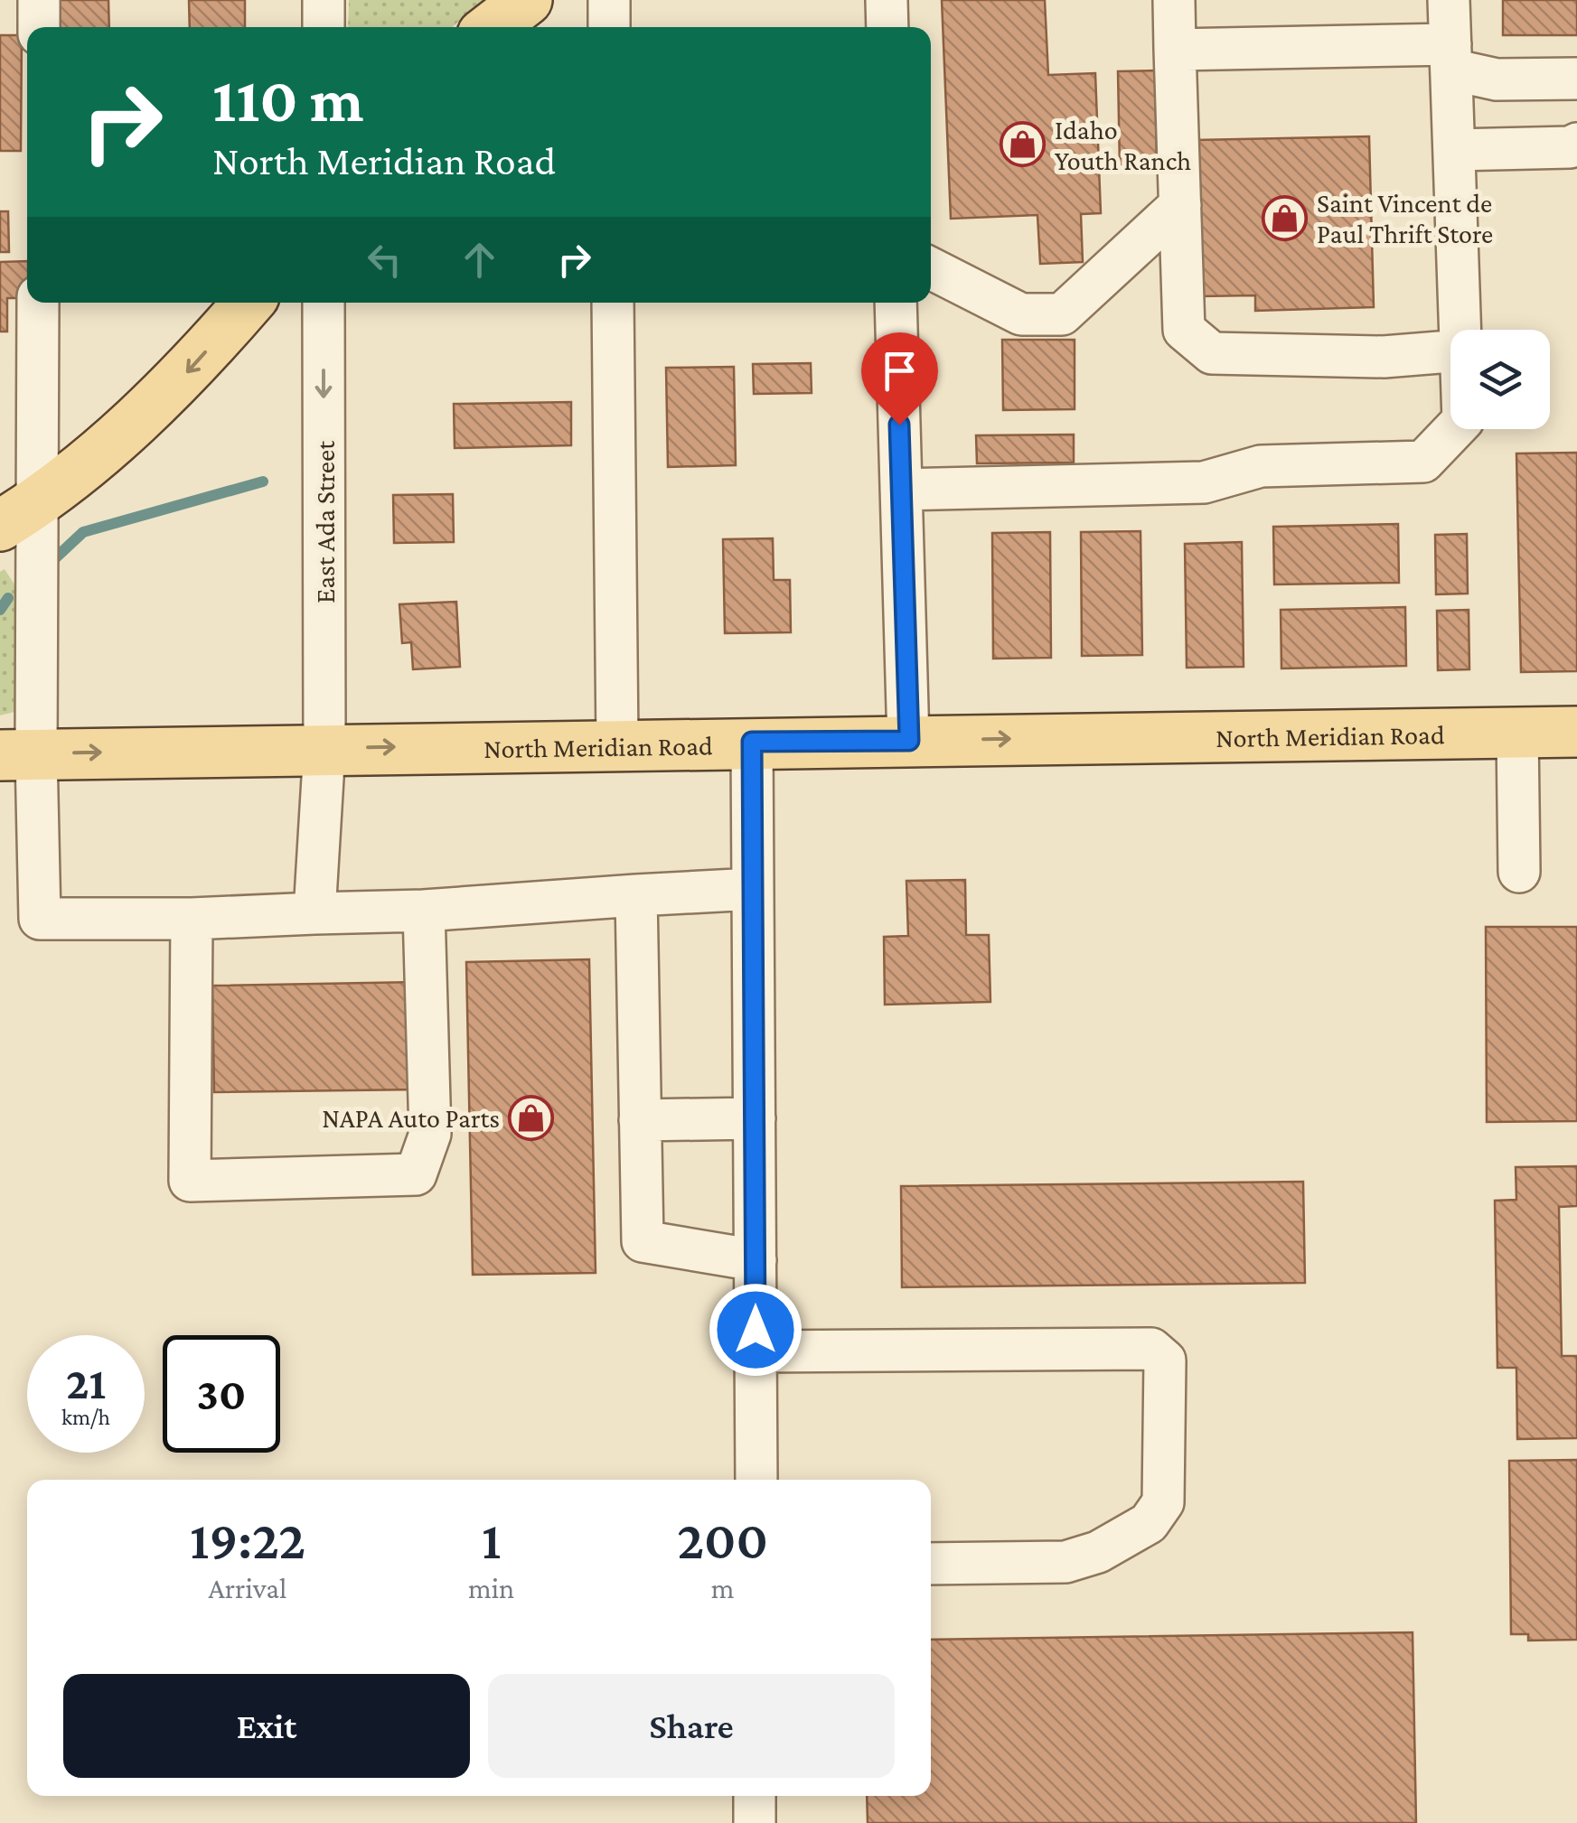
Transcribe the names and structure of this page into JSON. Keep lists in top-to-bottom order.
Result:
{
  "streets": {
    "main road": ["North Meridian Road"],
    "street": ["East Ada Street"]
  },
  "crossings": [
    ["East Ada Street", "North Meridian Road"]
  ],
  "one_way": ["North Meridian Road"],
  "places": {
    "shop": ["Idaho Youth Ranch", "Saint Vincent de Paul Thrift Store", "NAPA Auto Parts"]
  },
  "page": {
    "turn": ["110 m", "North Meridian Road"],
    "speed": "21 km/h",
    "limit": "30",
    "eta": [
      "19:22",
      "Arrival",
      "1",
      "min",
      "200",
      "m"
    ],
    "buttons": ["Exit", "Share"]
  }
}
